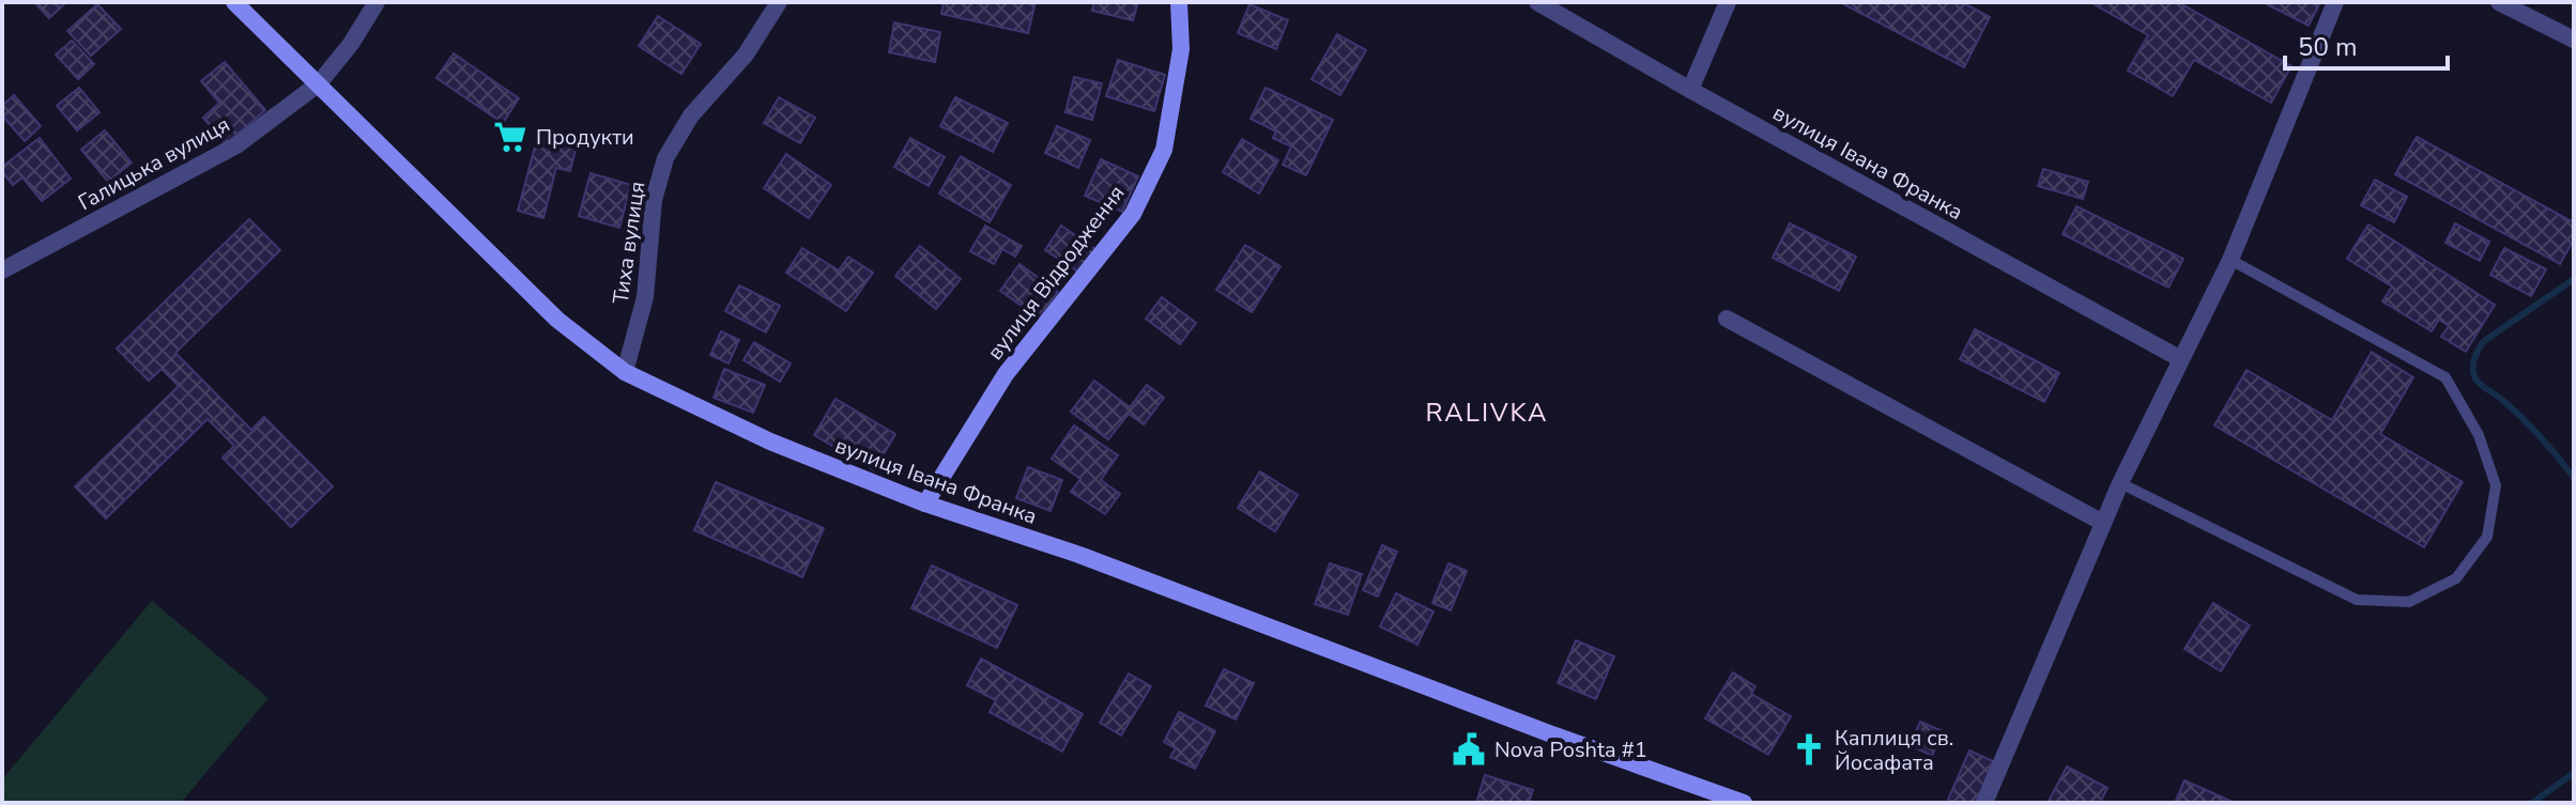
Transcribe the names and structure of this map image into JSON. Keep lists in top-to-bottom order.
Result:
{
  "streets": {
    "main road": ["вулиця Івана Франка", "вулиця Відродження"],
    "street": ["Галицька вулиця", "Тиха вулиця"]
  },
  "crossings": [
    ["вулиця Івана Франка", "Галицька вулиця"],
    ["вулиця Івана Франка", "Тиха вулиця"],
    ["вулиця Івана Франка", "вулиця Відродження"]
  ],
  "districts": ["RALIVKA"],
  "places": {
    "supermarket": ["Продукти"],
    "public building": ["Nova Poshta #1"],
    "church": ["Каплиця св. Йосафата"]
  },
  "scale_bar": "50 m"
}
